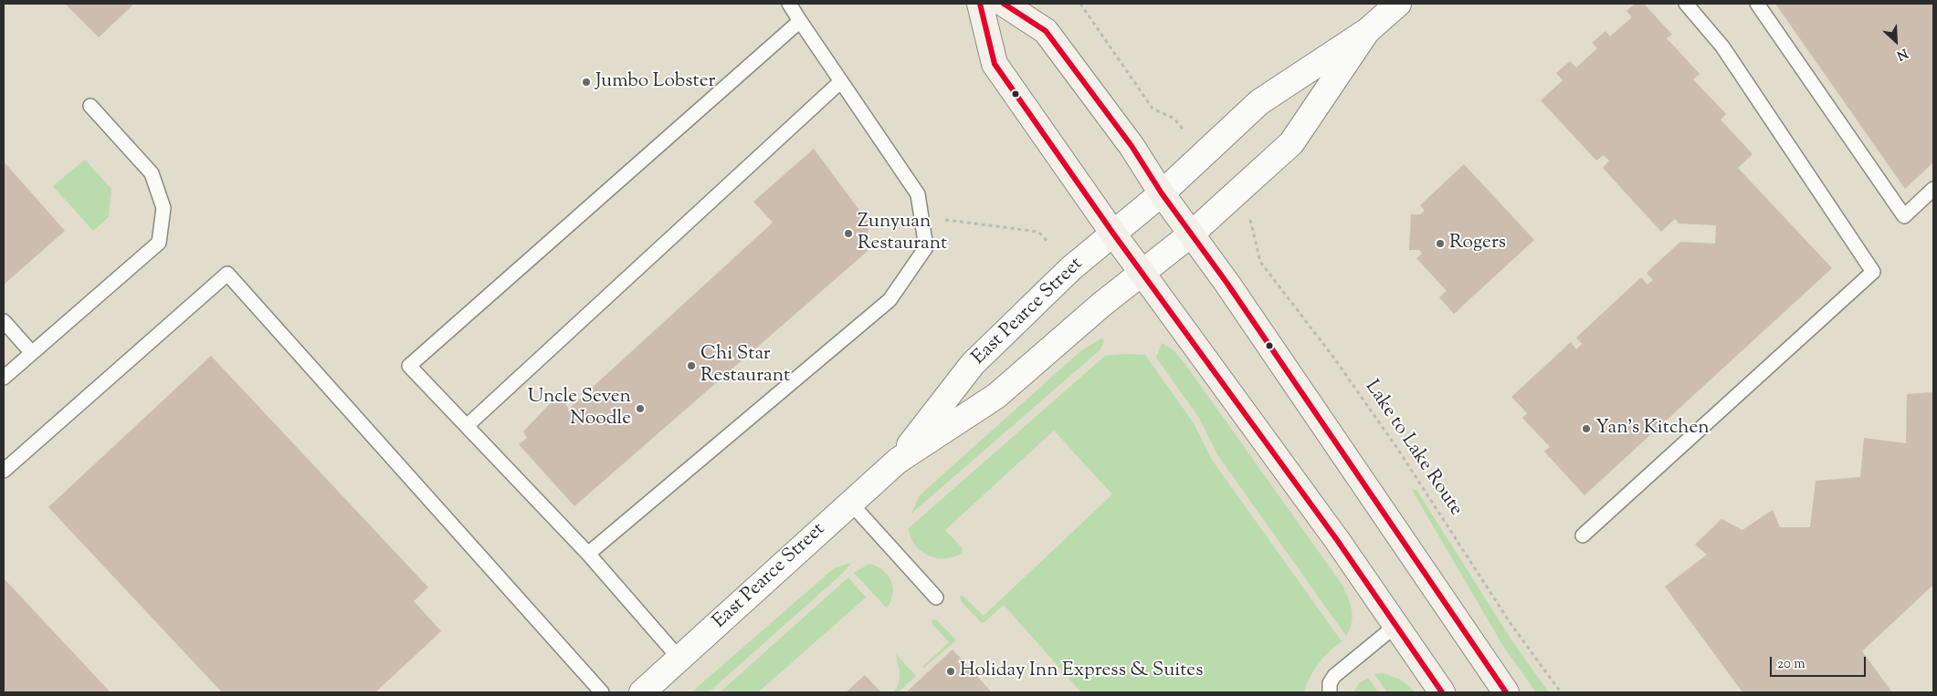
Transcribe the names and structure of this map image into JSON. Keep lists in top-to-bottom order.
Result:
{
  "streets": {
    "street": ["East Pearce Street"],
    "path": ["Lake to Lake Route"]
  },
  "places": [
    "Jumbo Lobster",
    "Zunyuan Restaurant",
    "Rogers",
    "Chi Star Restaurant",
    "Uncle Seven Noodle",
    "Yan's Kitchen",
    "Holiday Inn Express & Suites"
  ],
  "scale_bar": "20 m",
  "north": "bottom right"
}
